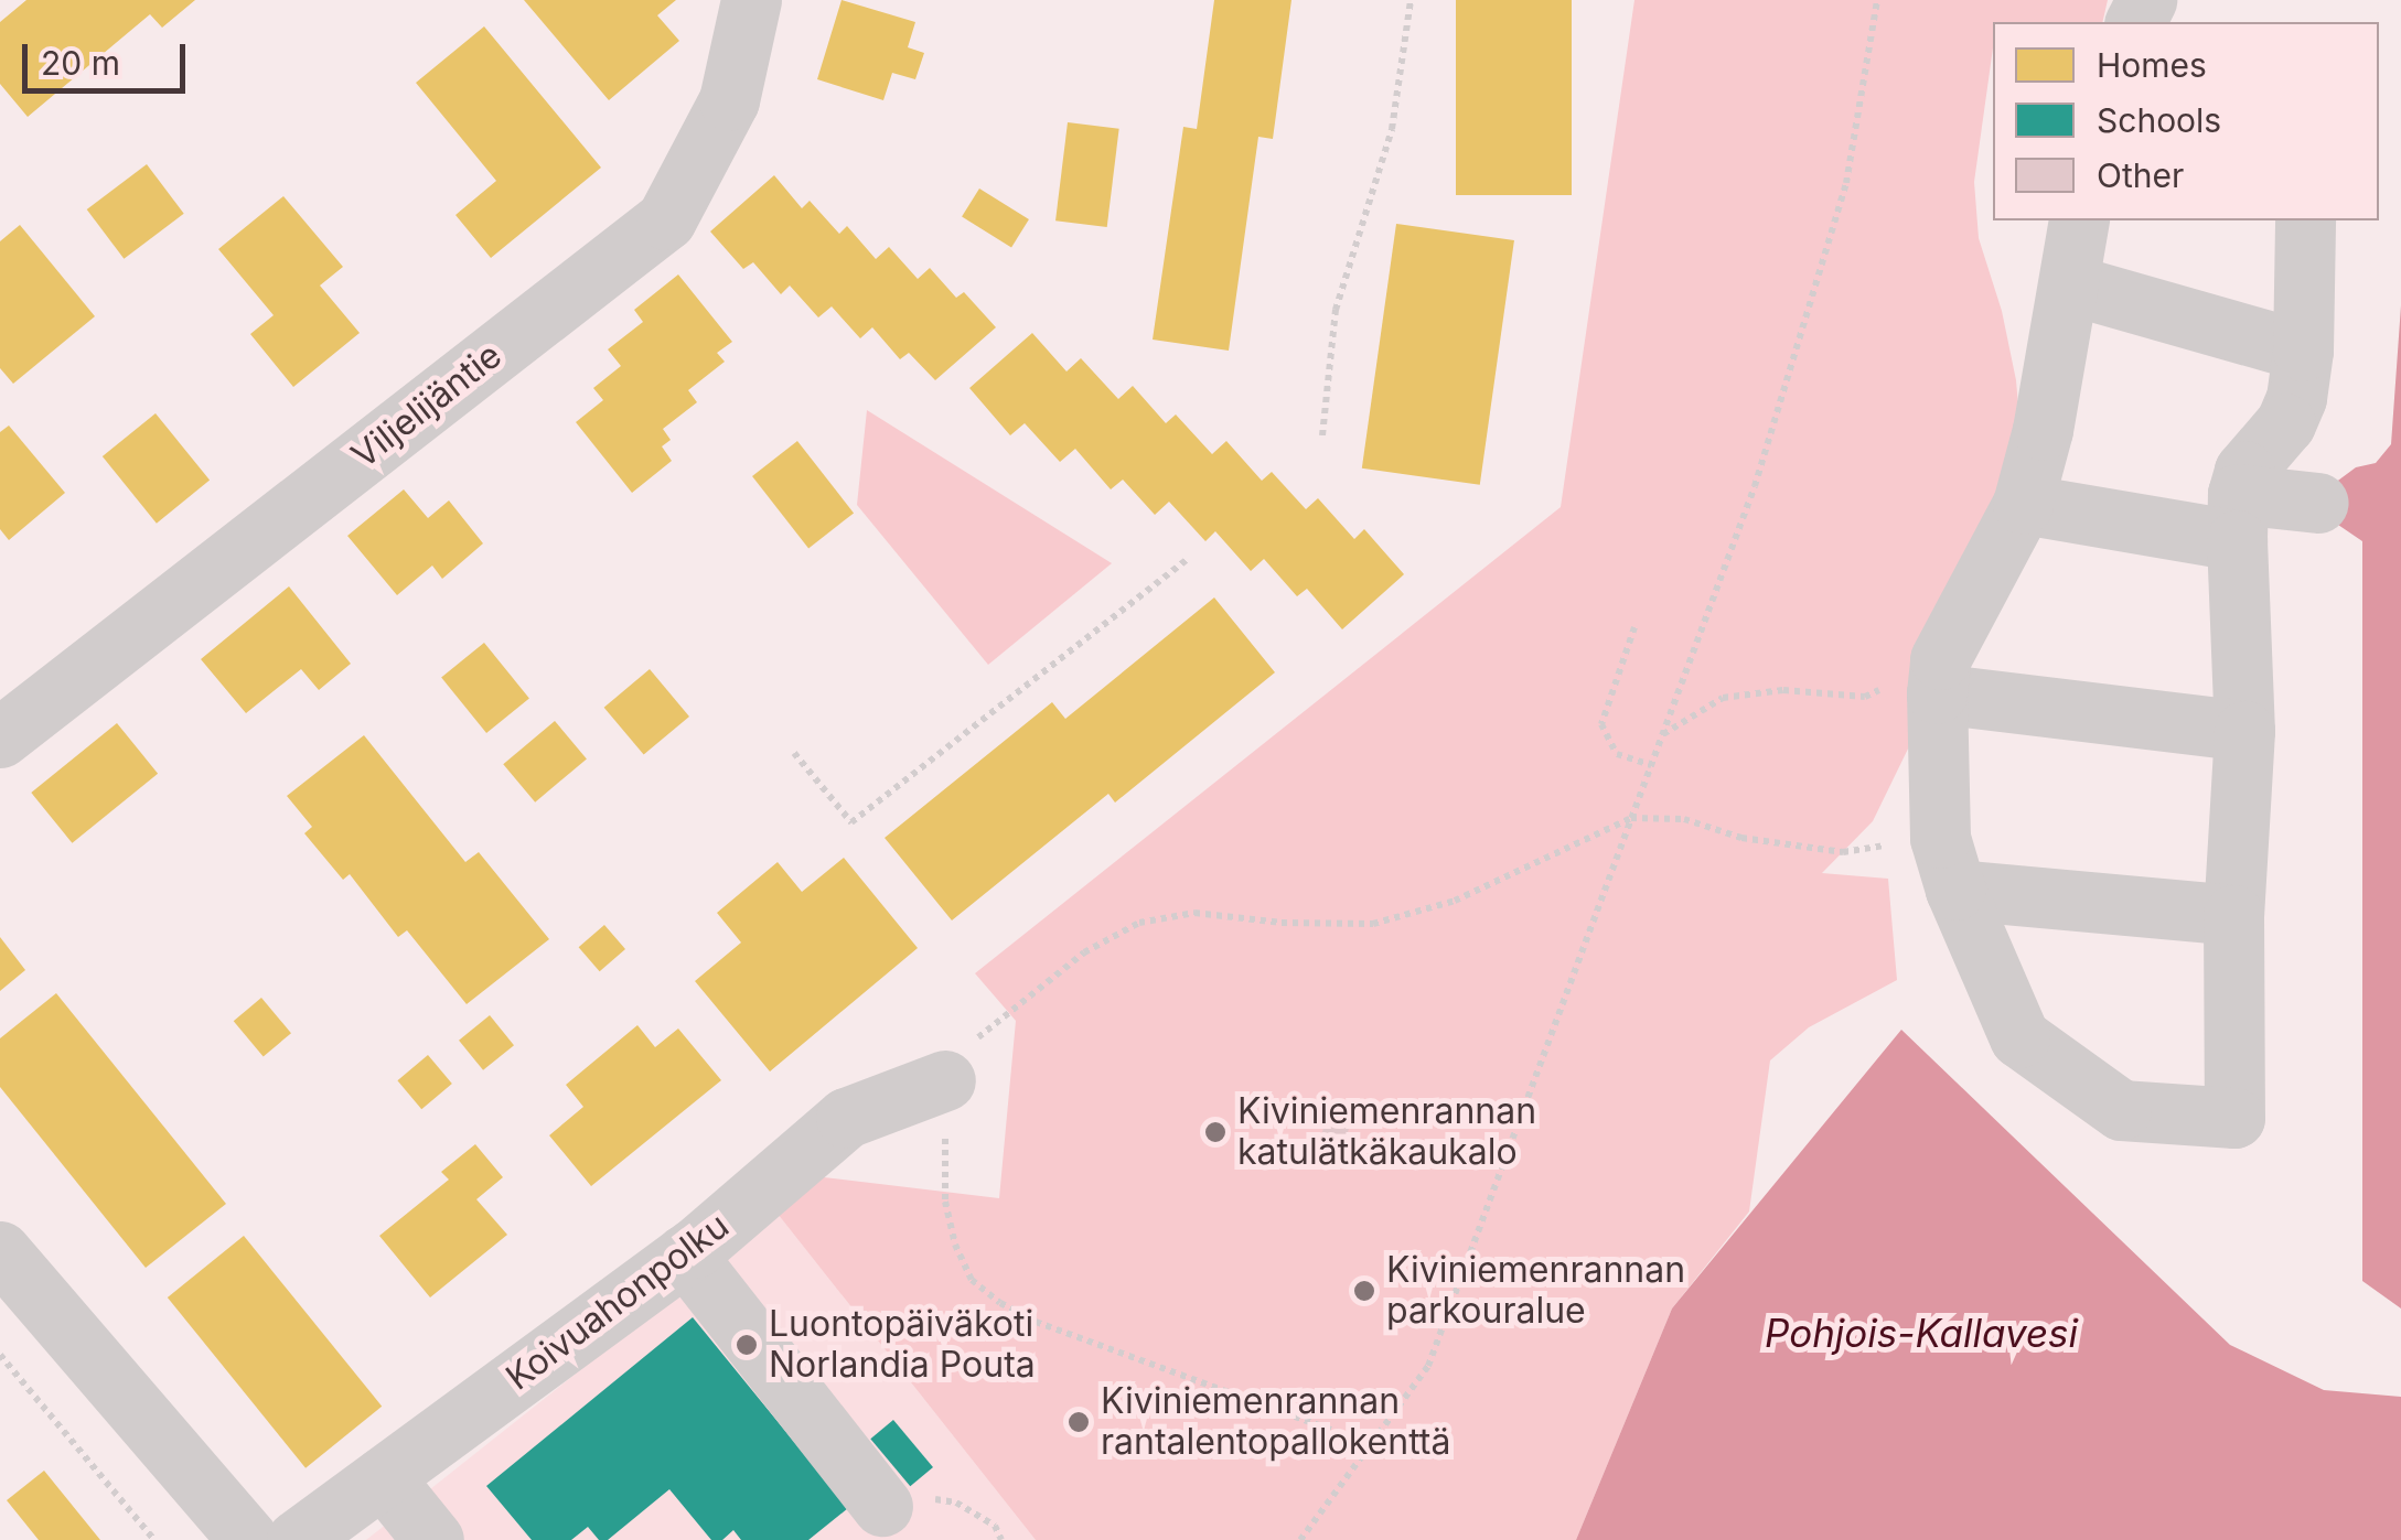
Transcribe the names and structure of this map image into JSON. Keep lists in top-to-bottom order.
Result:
{
  "streets": {
    "street": ["Viljelijäntie", "Koivuahonpolku"]
  },
  "water": ["Pohjois-Kallavesi"],
  "places": [
    "Kiviniemenrannan katulätkäkaukalo",
    "Kiviniemenrannan parkouralue",
    "Luontopäiväkoti Norlandia Pouta",
    "Kiviniemenrannan rantalentopallokenttä"
  ],
  "legend": ["Homes", "Schools", "Other"],
  "scale_bar": "20 m"
}
